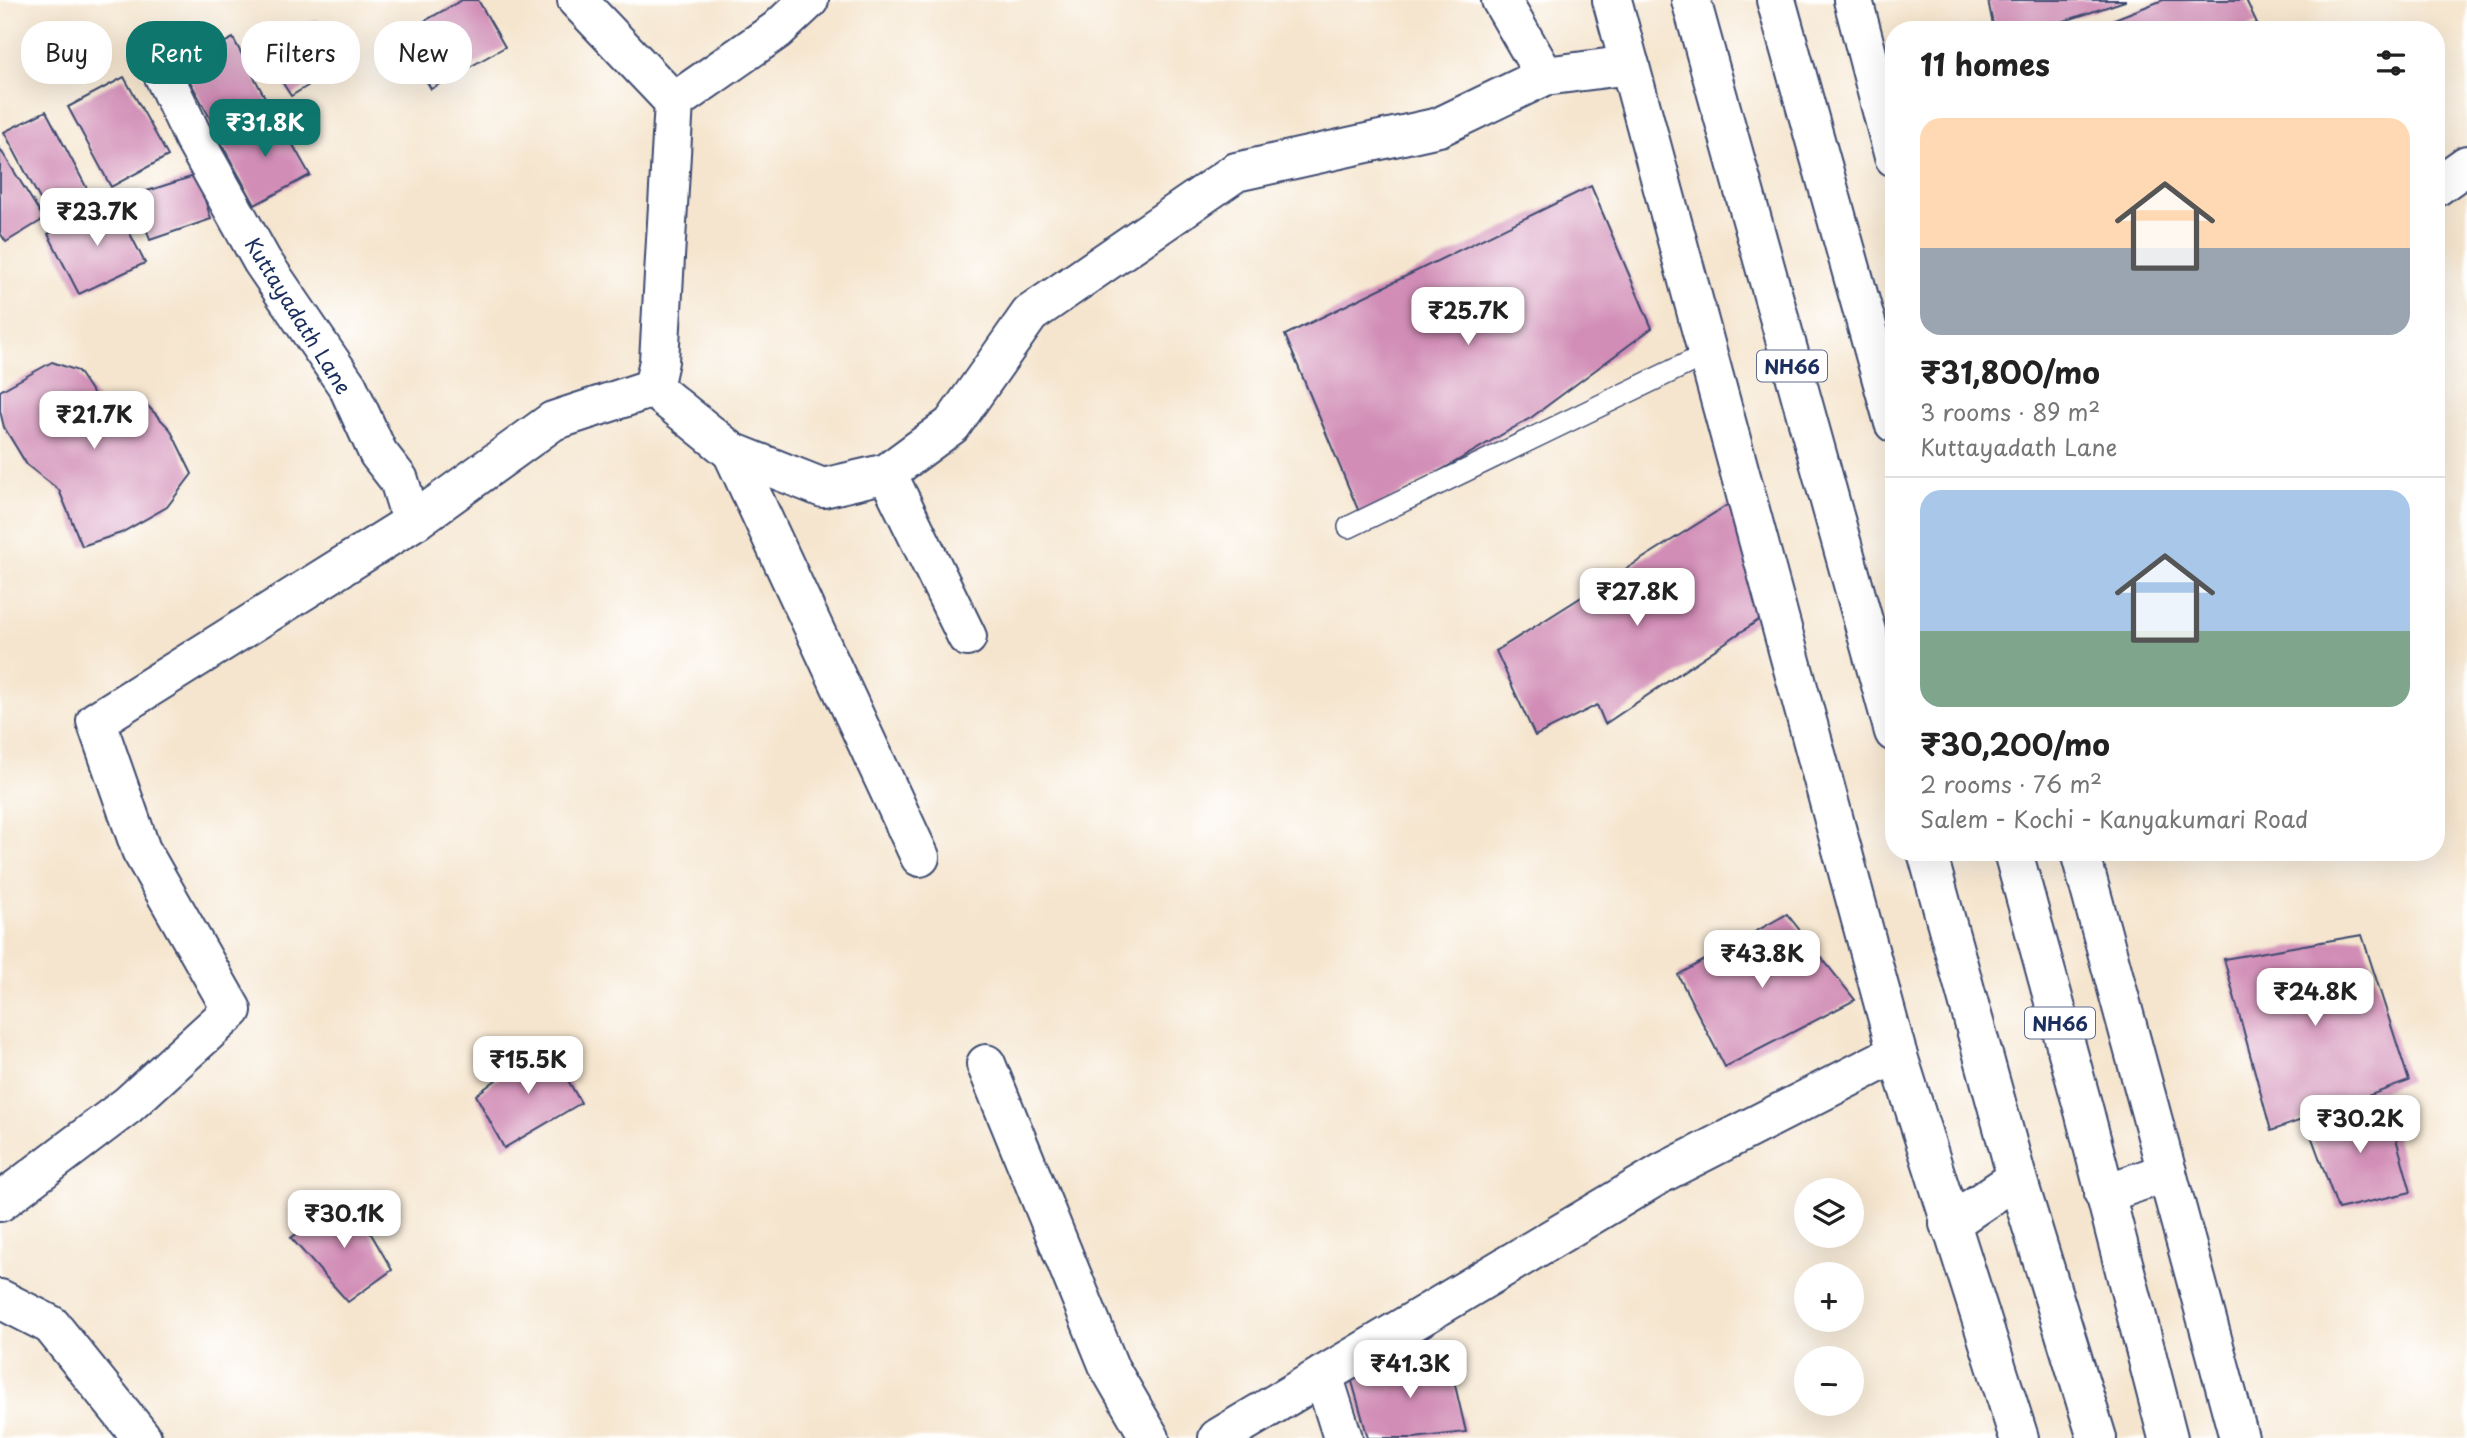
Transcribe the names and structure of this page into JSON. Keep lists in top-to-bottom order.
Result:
{
  "streets": {
    "main road": ["Kuttayadath Lane", "NH66"]
  },
  "page": {
    "chip": [
      "Buy",
      "Rent",
      "Filters",
      "New"
    ],
    "heading": "11 homes",
    "price": [
      "₹31.8K",
      "₹23.7K",
      "₹25.7K",
      "₹21.7K",
      "₹27.8K",
      "₹43.8K",
      "₹24.8K",
      "₹15.5K",
      "₹30.2K",
      "₹30.1K",
      "₹41.3K"
    ],
    "list": [
      {
        "name": "₹31,800/mo",
        "note": "3 rooms · 89 m² · Kuttayadath Lane"
      },
      {
        "name": "₹30,200/mo",
        "note": "2 rooms · 76 m² · Salem - Kochi - Kanyakumari Road"
      }
    ],
    "map_buttons": ["+", "−"]
  }
}
